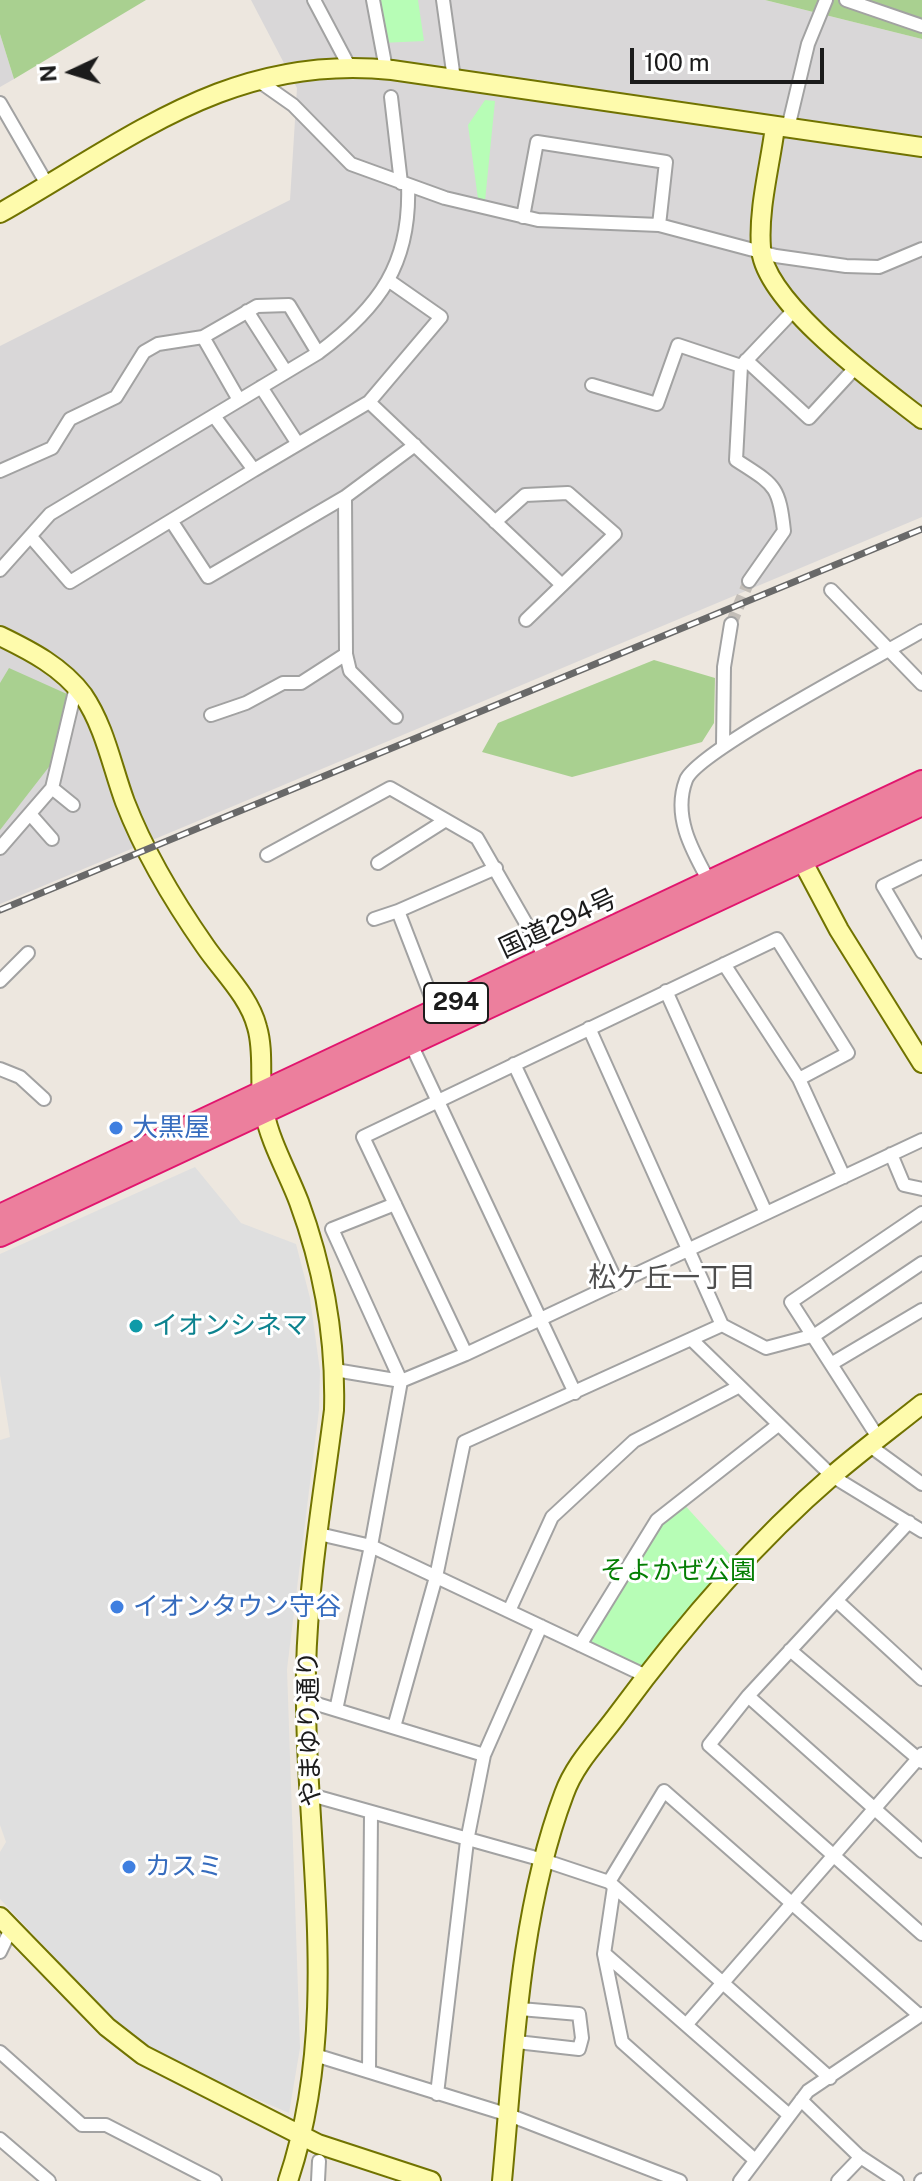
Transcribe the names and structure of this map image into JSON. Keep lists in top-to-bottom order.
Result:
{
  "streets": {
    "highway": ["国道294号", "294"],
    "street": ["やまゆり通り"]
  },
  "crossings": [
    ["国道294号", "やまゆり通り"]
  ],
  "districts": ["松ケ丘一丁目"],
  "parks": ["そよかぜ公園"],
  "places": [
    "大黒屋",
    "イオンシネマ",
    "イオンタウン守谷",
    "カスミ"
  ],
  "scale_bar": "100 m",
  "north": "left"
}
